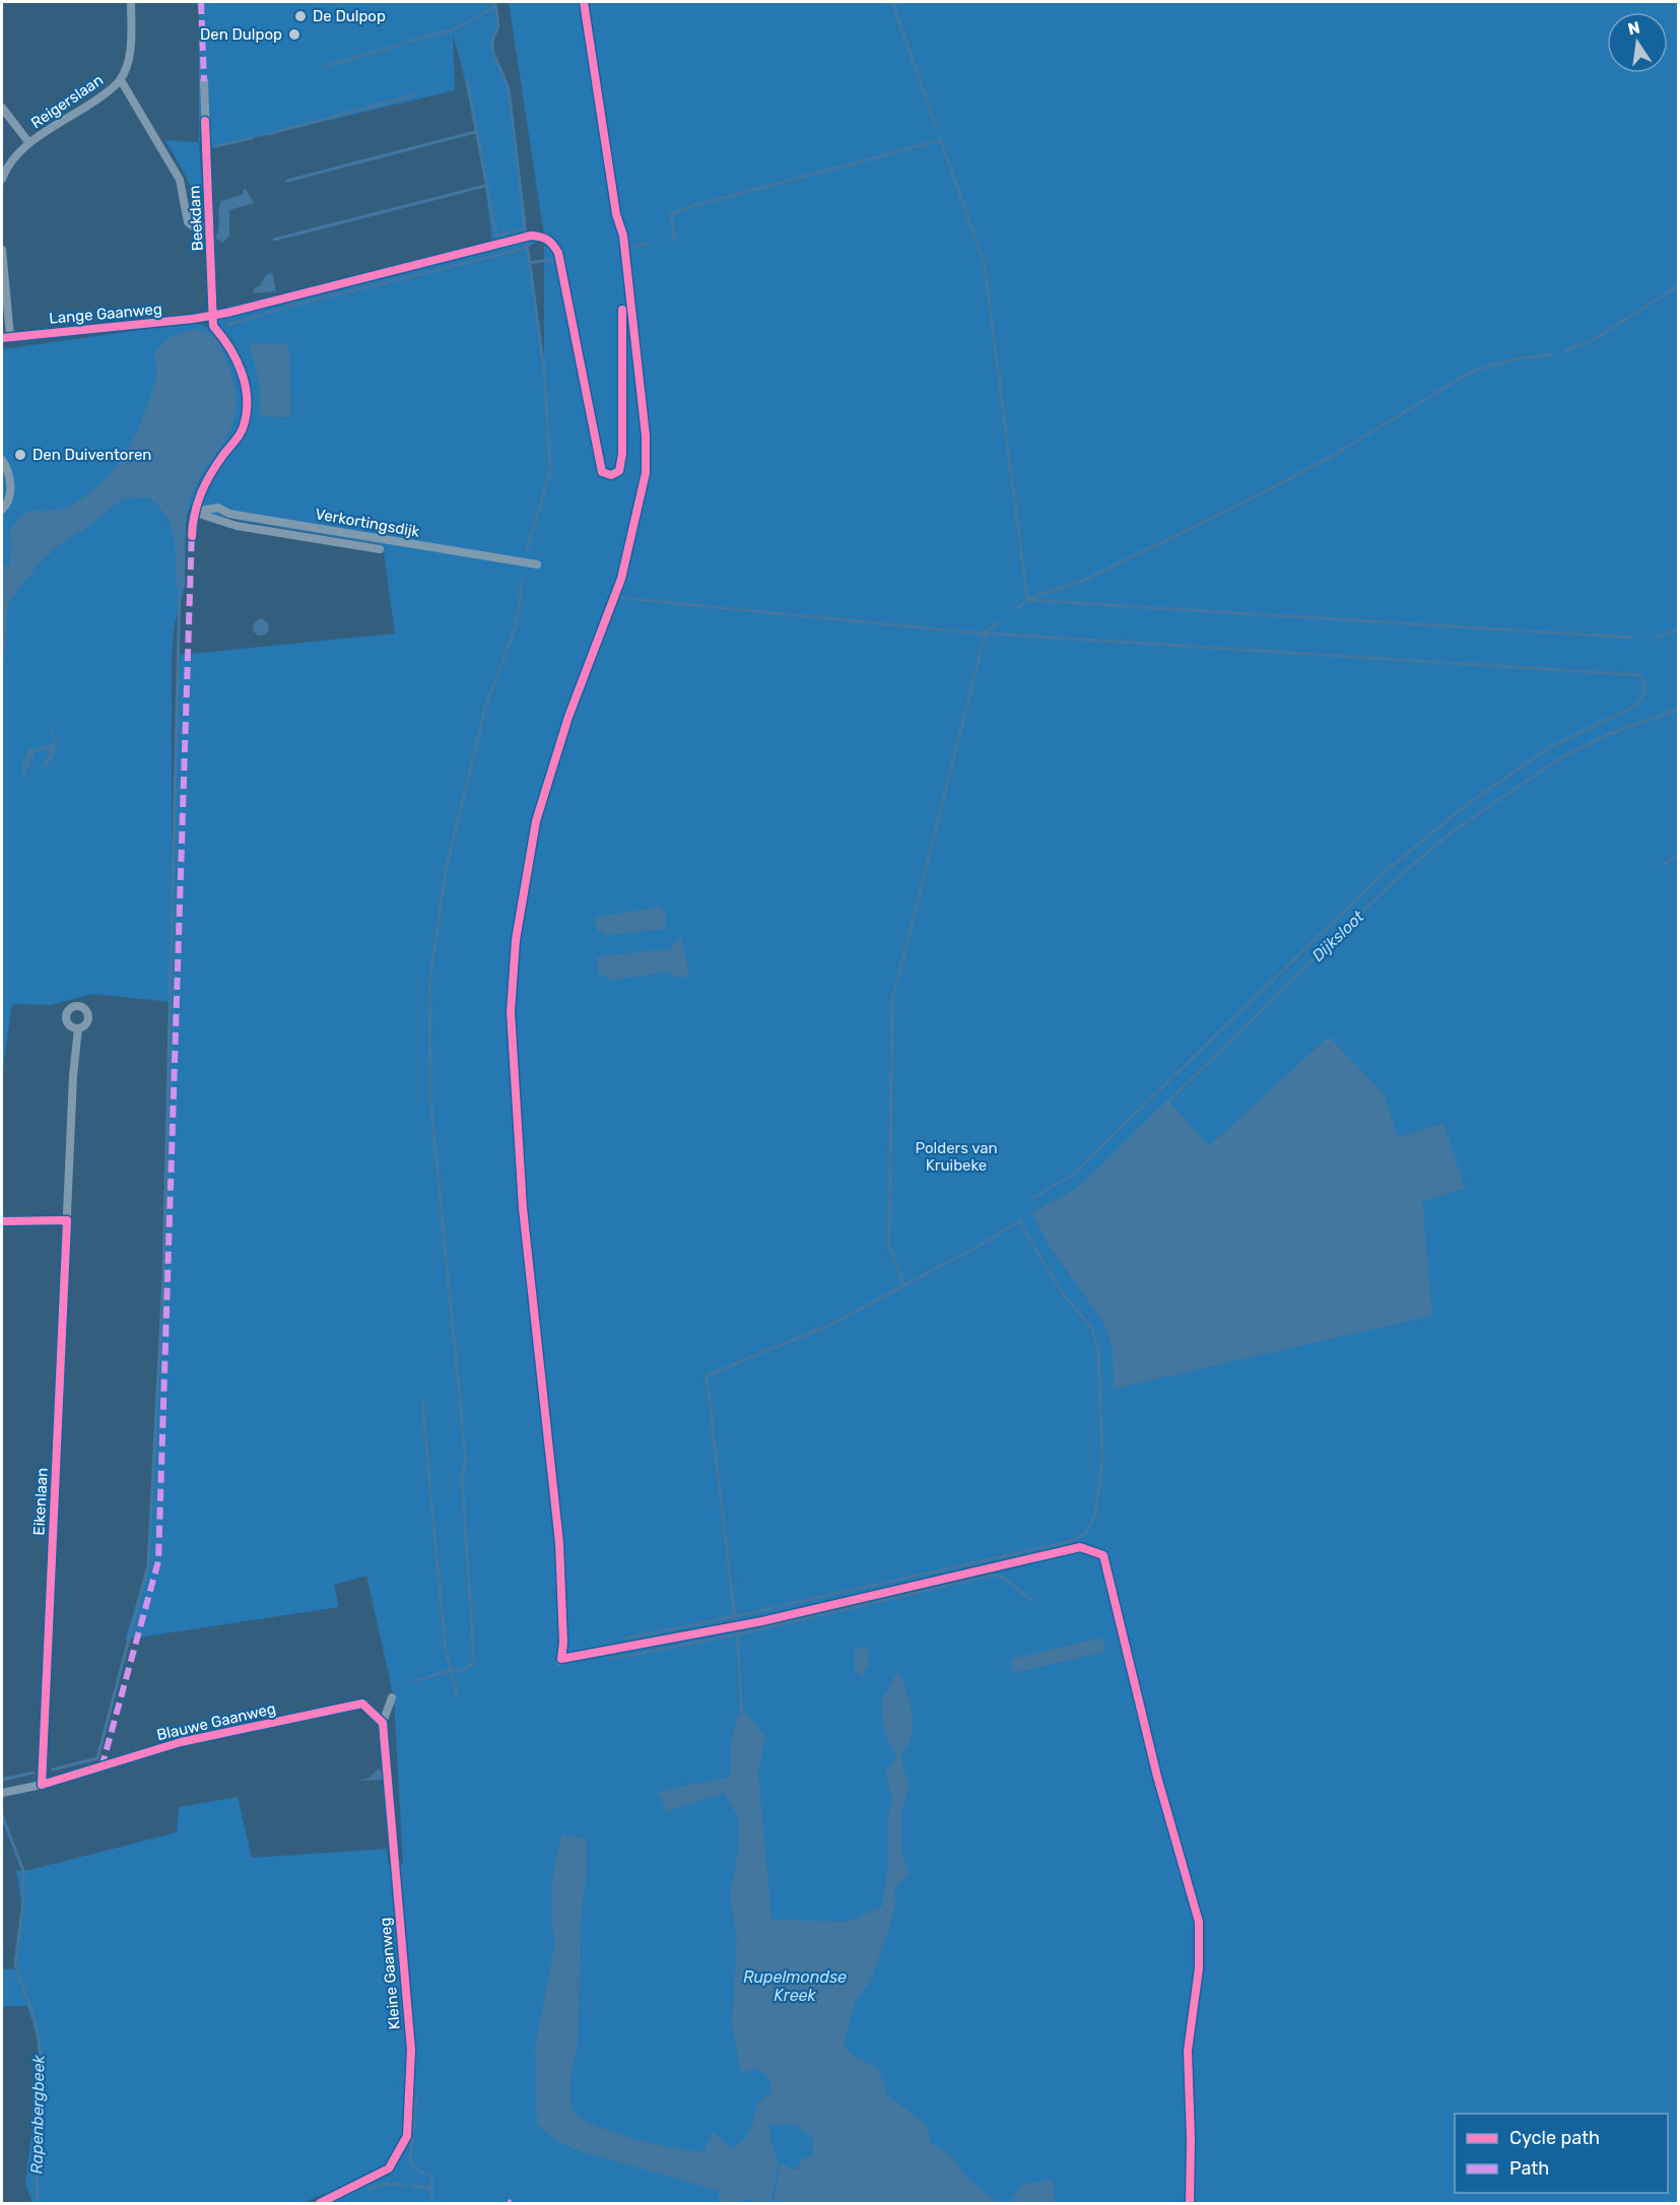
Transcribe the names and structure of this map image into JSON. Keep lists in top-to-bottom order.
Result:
{
  "streets": {
    "street": [
      "Reigerslaan",
      "Beekdam",
      "Lange Gaanweg",
      "Verkortingsdijk",
      "Eikenlaan",
      "Blauwe Gaanweg",
      "Kleine Gaanweg"
    ]
  },
  "crossings": [
    ["Beekdam", "Lange Gaanweg"],
    ["Eikenlaan", "Blauwe Gaanweg"],
    ["Blauwe Gaanweg", "Kleine Gaanweg"]
  ],
  "water": ["Dijksloot", "Rupelmondse Kreek", "Rapenbergbeek"],
  "parks": ["Polders van Kruibeke"],
  "places": ["De Dulpop", "Den Dulpop", "Den Duiventoren"],
  "legend": ["Cycle path", "Path"],
  "north": "top"
}
